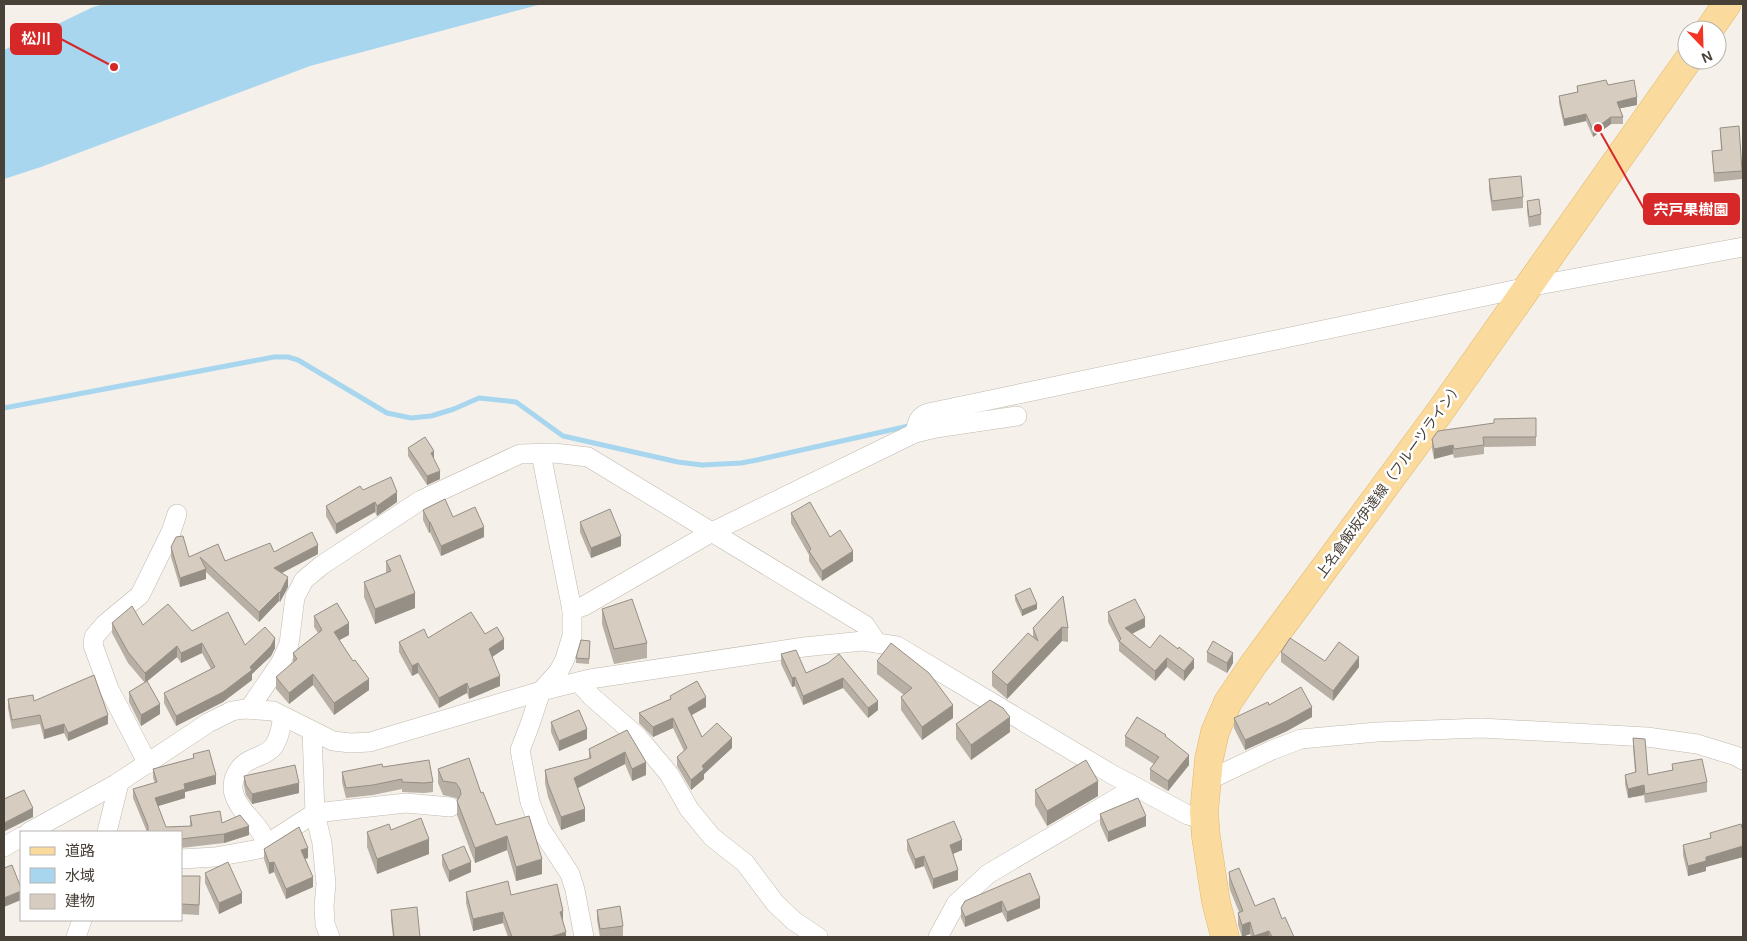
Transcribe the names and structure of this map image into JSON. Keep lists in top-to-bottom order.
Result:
{
  "streets": {
    "main road": ["上名倉飯坂伊達線（フルーツライン）"]
  },
  "places": ["松川", "宍戸果樹園"],
  "legend": ["道路", "水域", "建物"],
  "north": "bottom right"
}
